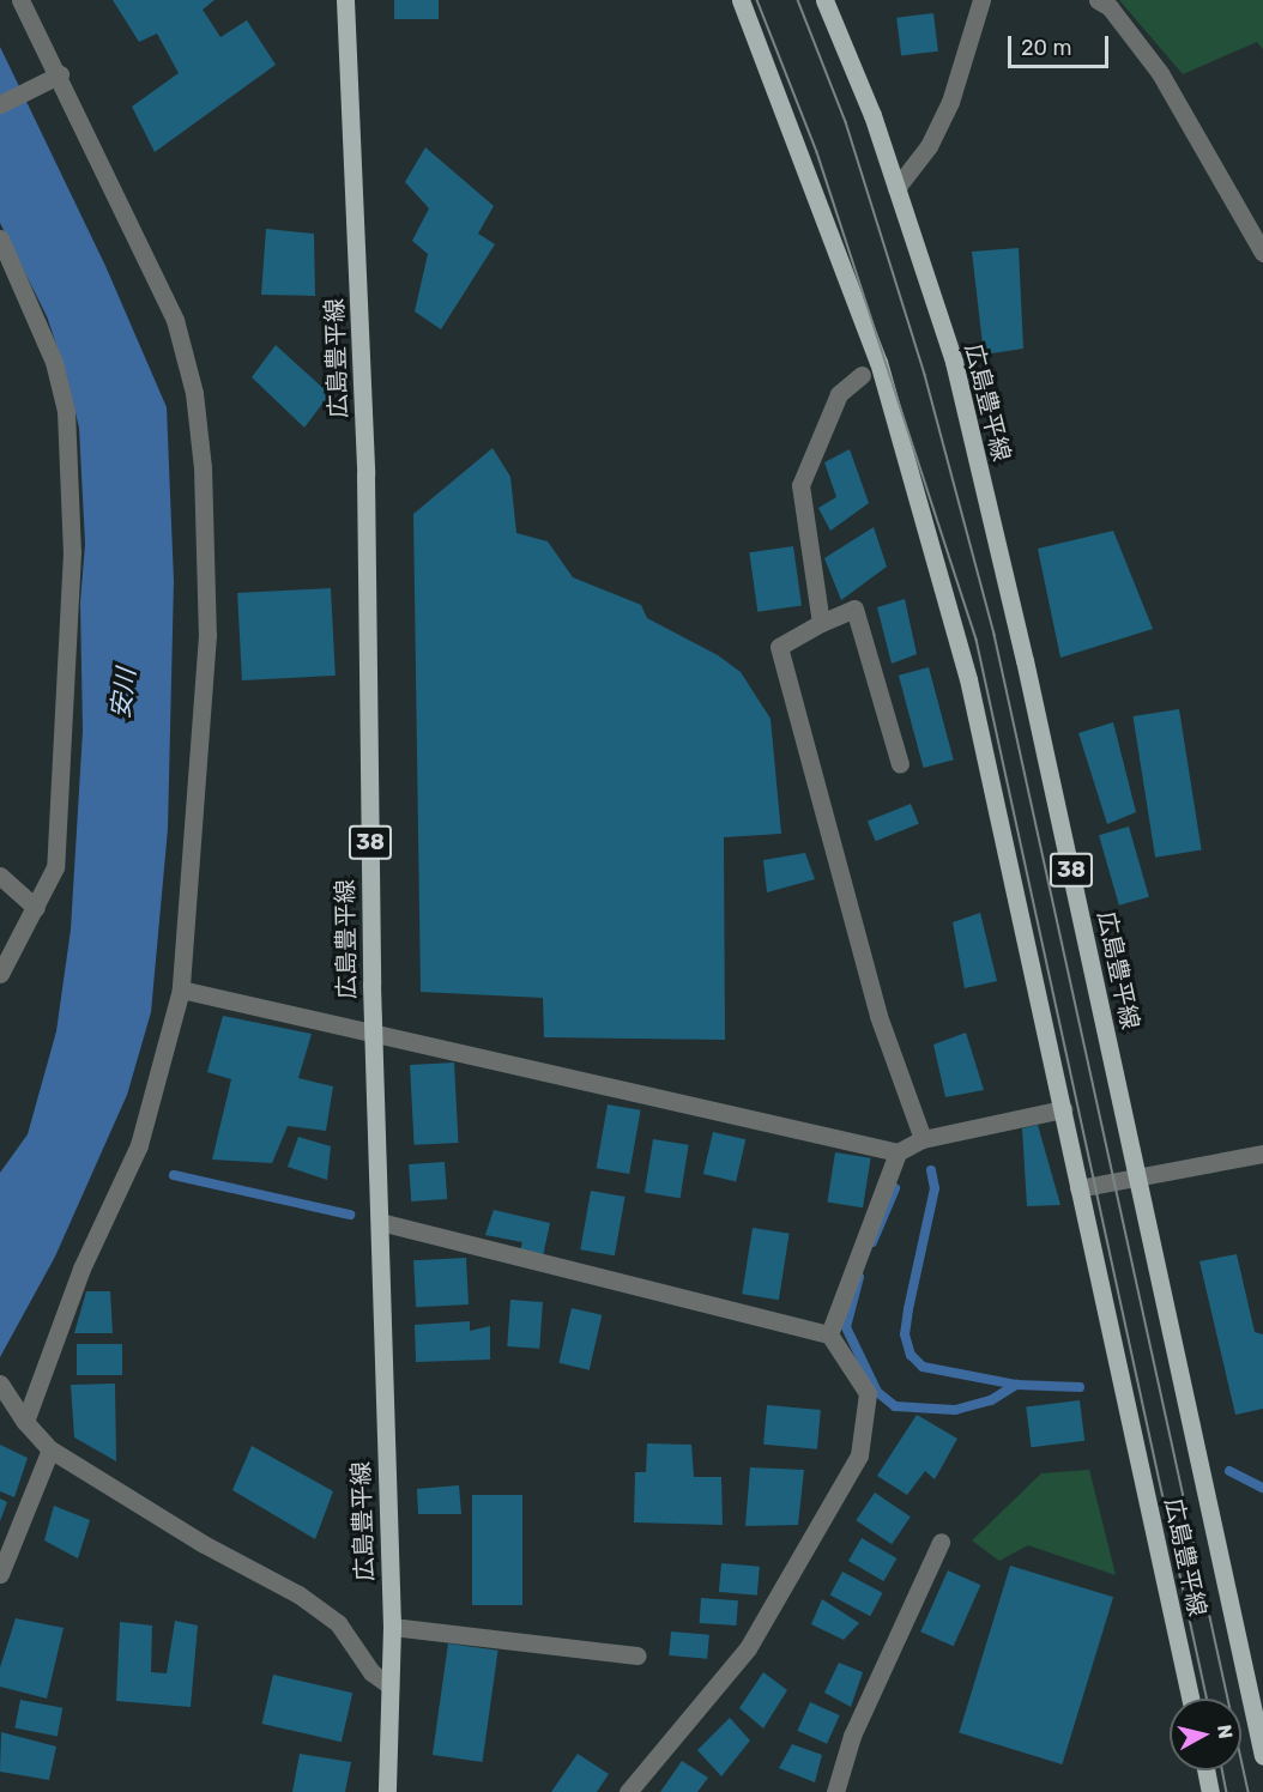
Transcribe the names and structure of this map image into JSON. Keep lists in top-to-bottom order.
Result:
{
  "streets": {
    "main road": ["広島豊平線", "38"]
  },
  "water": ["安川"],
  "scale_bar": "20 m",
  "north": "right"
}
